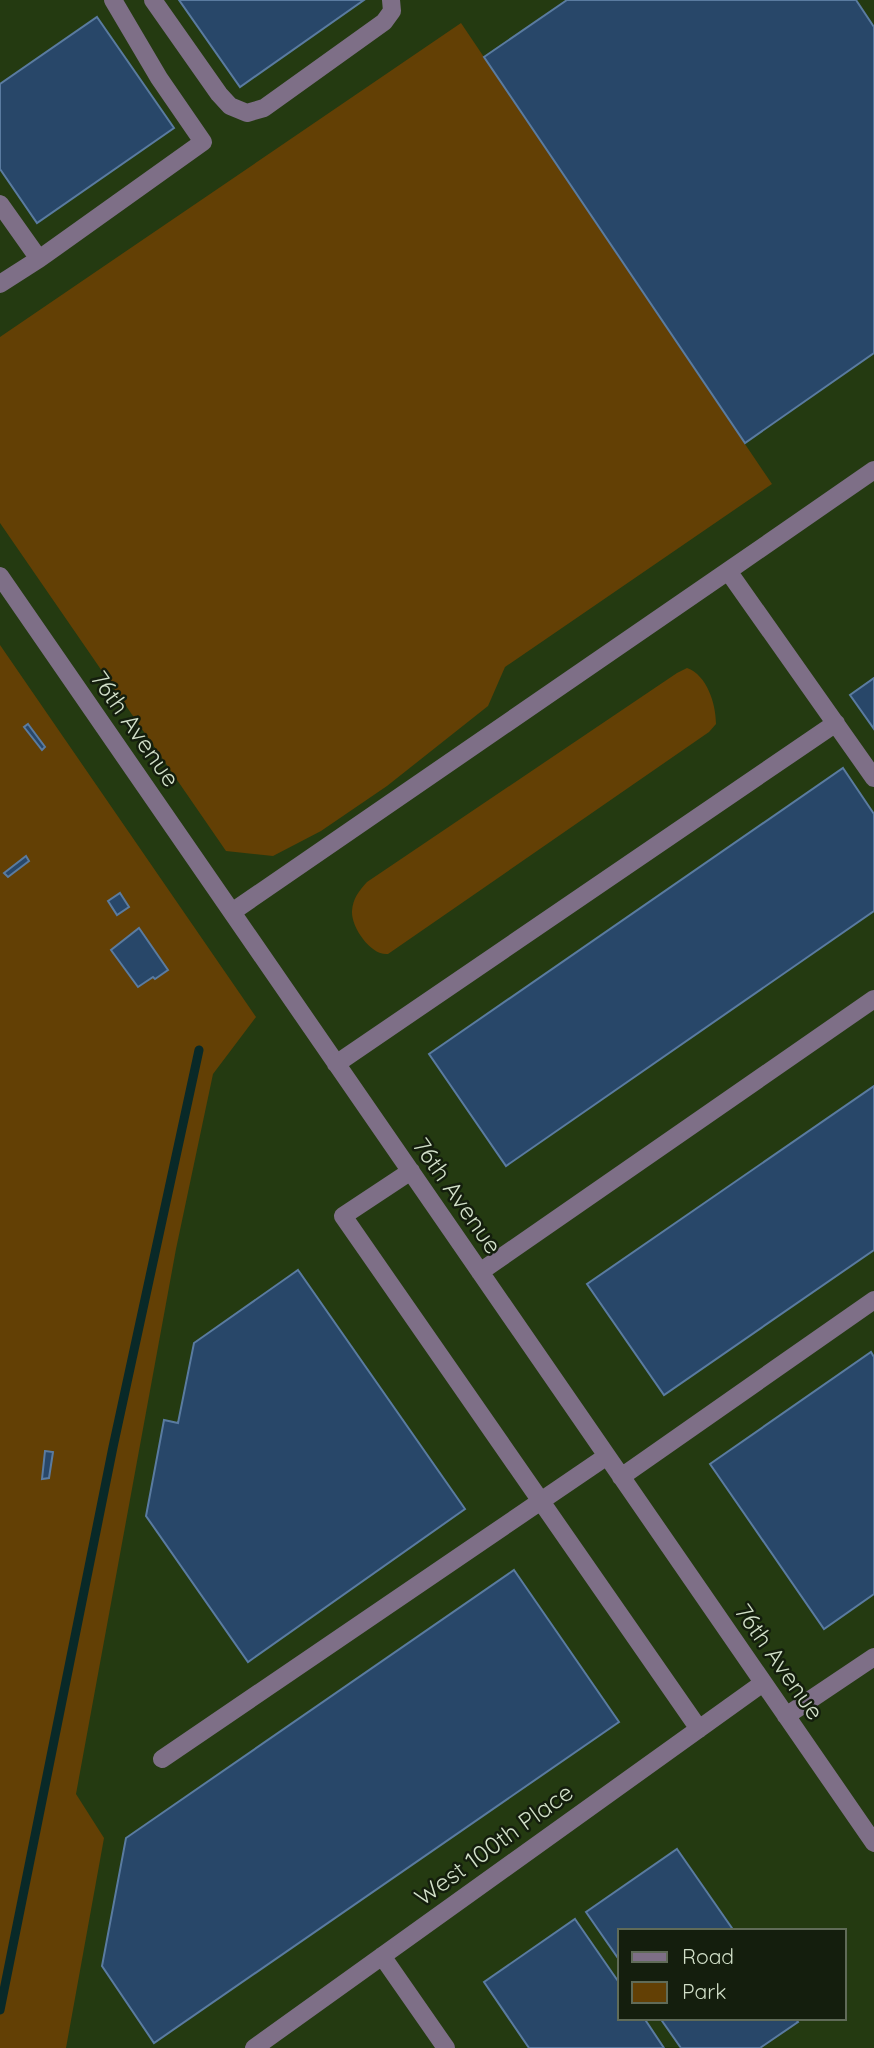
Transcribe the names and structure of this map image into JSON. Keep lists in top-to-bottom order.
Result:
{
  "streets": {
    "street": ["76th Avenue", "West 100th Place"]
  },
  "crossings": [
    ["76th Avenue", "West 100th Place"]
  ],
  "legend": ["Road", "Park"]
}
